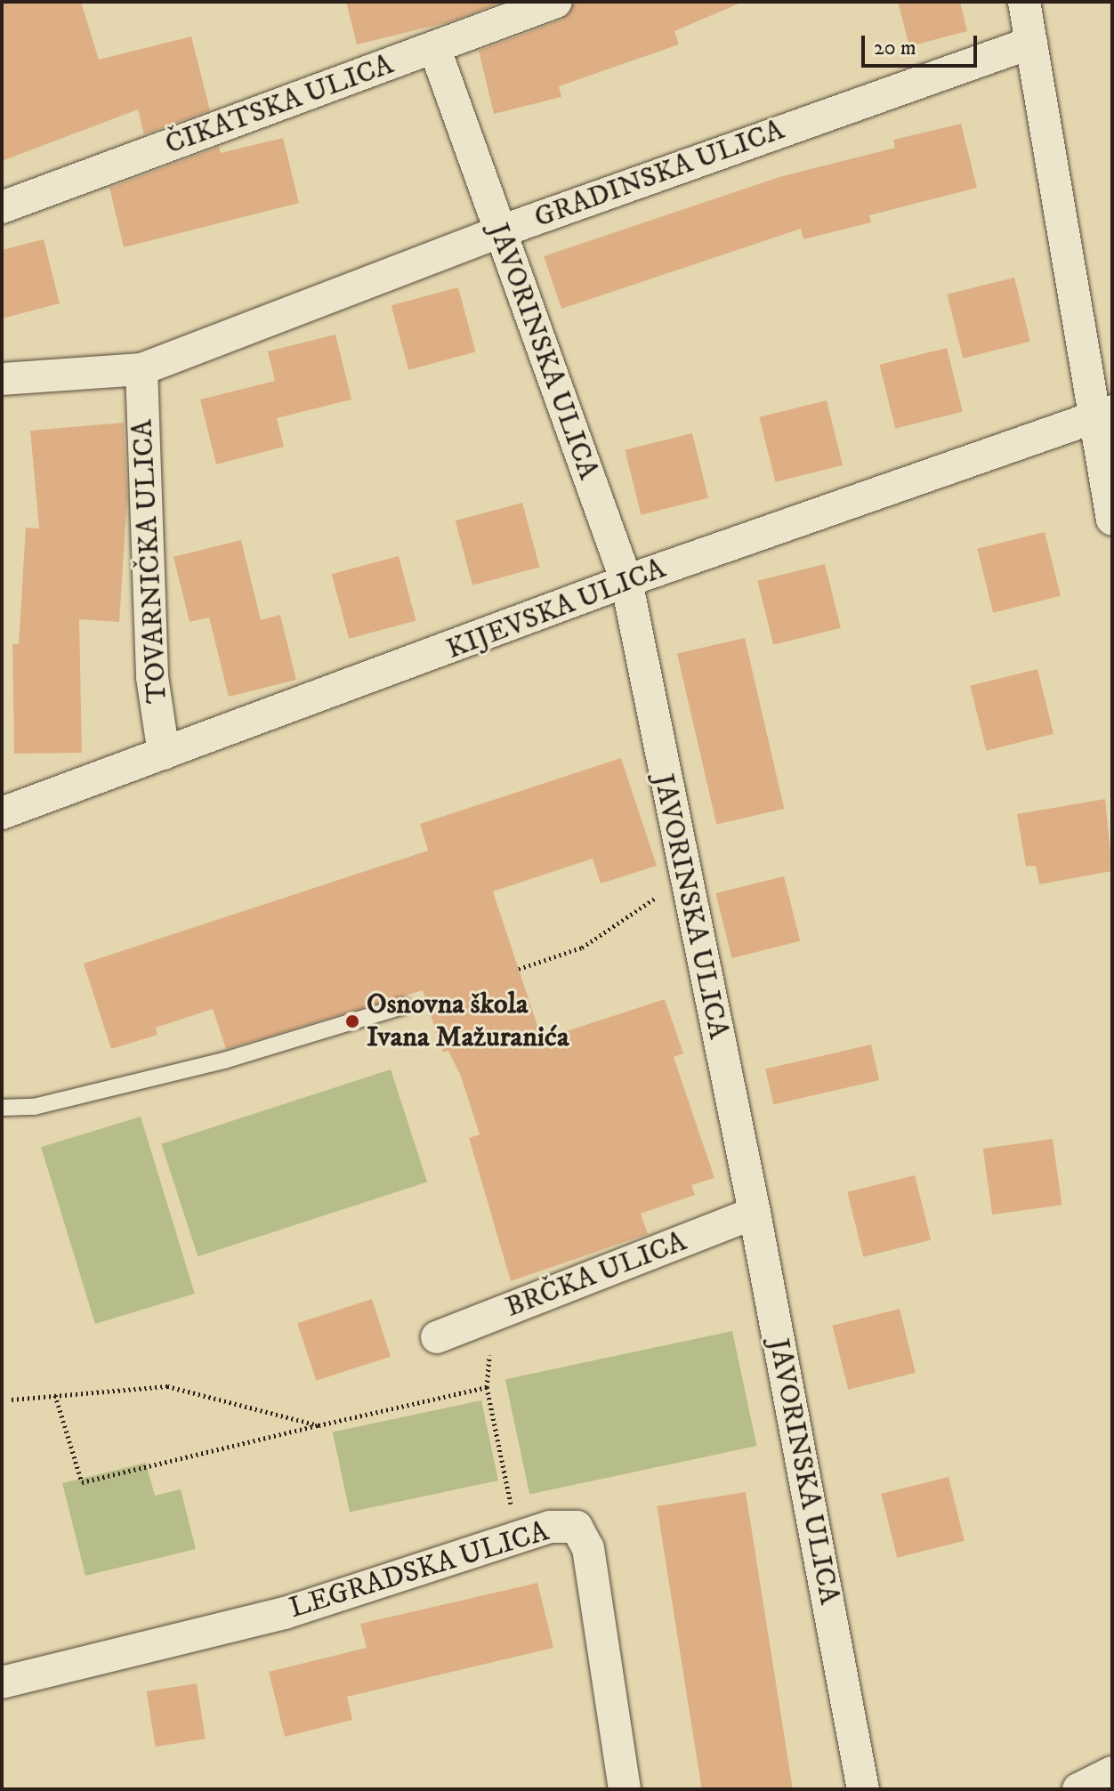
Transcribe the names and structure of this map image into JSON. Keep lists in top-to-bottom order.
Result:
{
  "streets": {
    "street": [
      "ČIKATSKA ULICA",
      "GRADINSKA ULICA",
      "JAVORINSKA ULICA",
      "TOVARNIČKA ULICA",
      "KIJEVSKA ULICA",
      "BRČKA ULICA",
      "LEGRADSKA ULICA"
    ]
  },
  "crossings": [
    ["ČIKATSKA ULICA", "JAVORINSKA ULICA"],
    ["GRADINSKA ULICA", "JAVORINSKA ULICA"],
    ["GRADINSKA ULICA", "TOVARNIČKA ULICA"],
    ["JAVORINSKA ULICA", "KIJEVSKA ULICA"],
    ["JAVORINSKA ULICA", "BRČKA ULICA"],
    ["TOVARNIČKA ULICA", "KIJEVSKA ULICA"]
  ],
  "places": ["Osnovna škola Ivana Mažuranića"],
  "scale_bar": "20 m"
}
